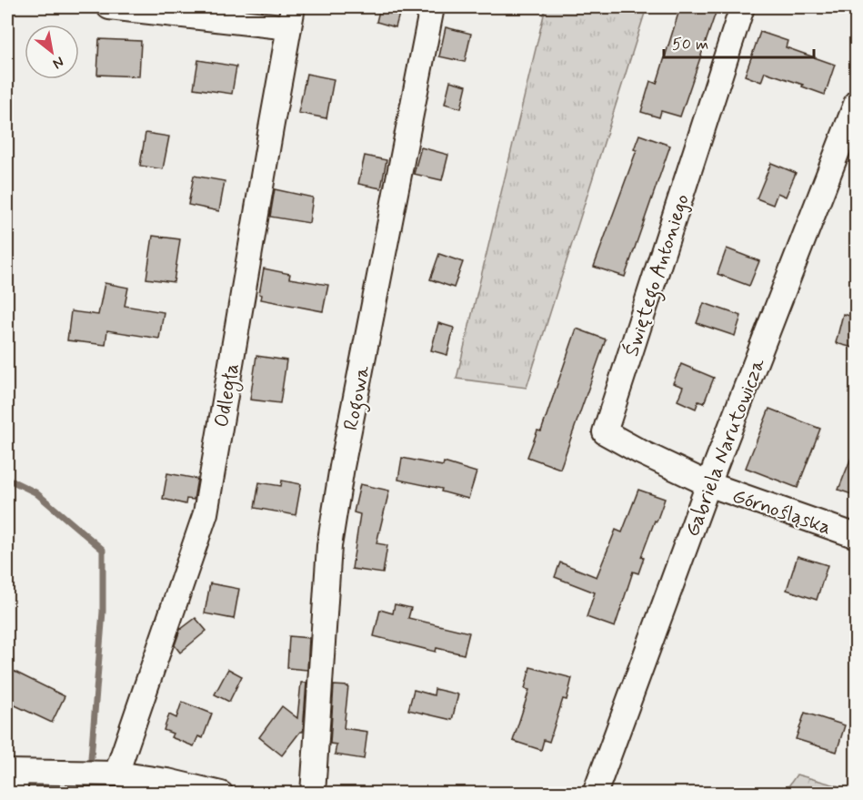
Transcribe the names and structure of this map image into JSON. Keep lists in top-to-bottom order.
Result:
{
  "streets": {
    "street": [
      "Świętego Antoniego",
      "Odległa",
      "Rogowa",
      "Gabriela Narutowicza",
      "Górnośląska"
    ]
  },
  "crossings": [
    ["Świętego Antoniego", "Gabriela Narutowicza"],
    ["Świętego Antoniego", "Górnośląska"],
    ["Gabriela Narutowicza", "Górnośląska"]
  ],
  "scale_bar": "50 m",
  "north": "bottom right"
}
